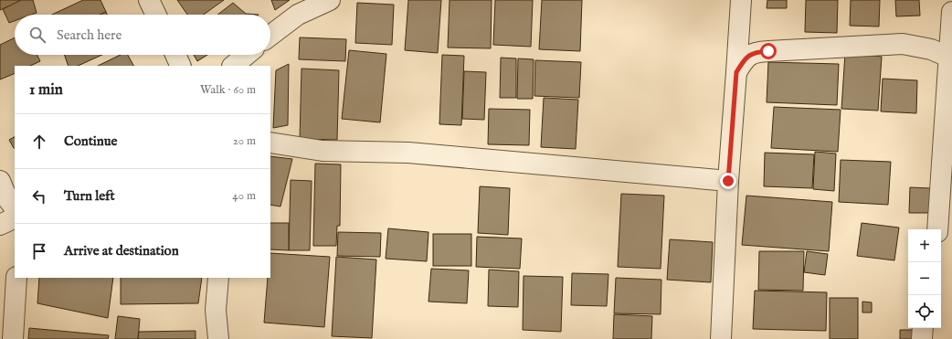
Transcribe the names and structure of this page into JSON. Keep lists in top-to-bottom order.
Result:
{
  "page": {
    "search": "Search here",
    "heading": ["1 min", "Walk · 60 m"],
    "list": [
      ["Continue", "20 m"],
      ["Turn left", "40 m"],
      "Arrive at destination"
    ],
    "map_buttons": ["+", "−"]
  }
}
